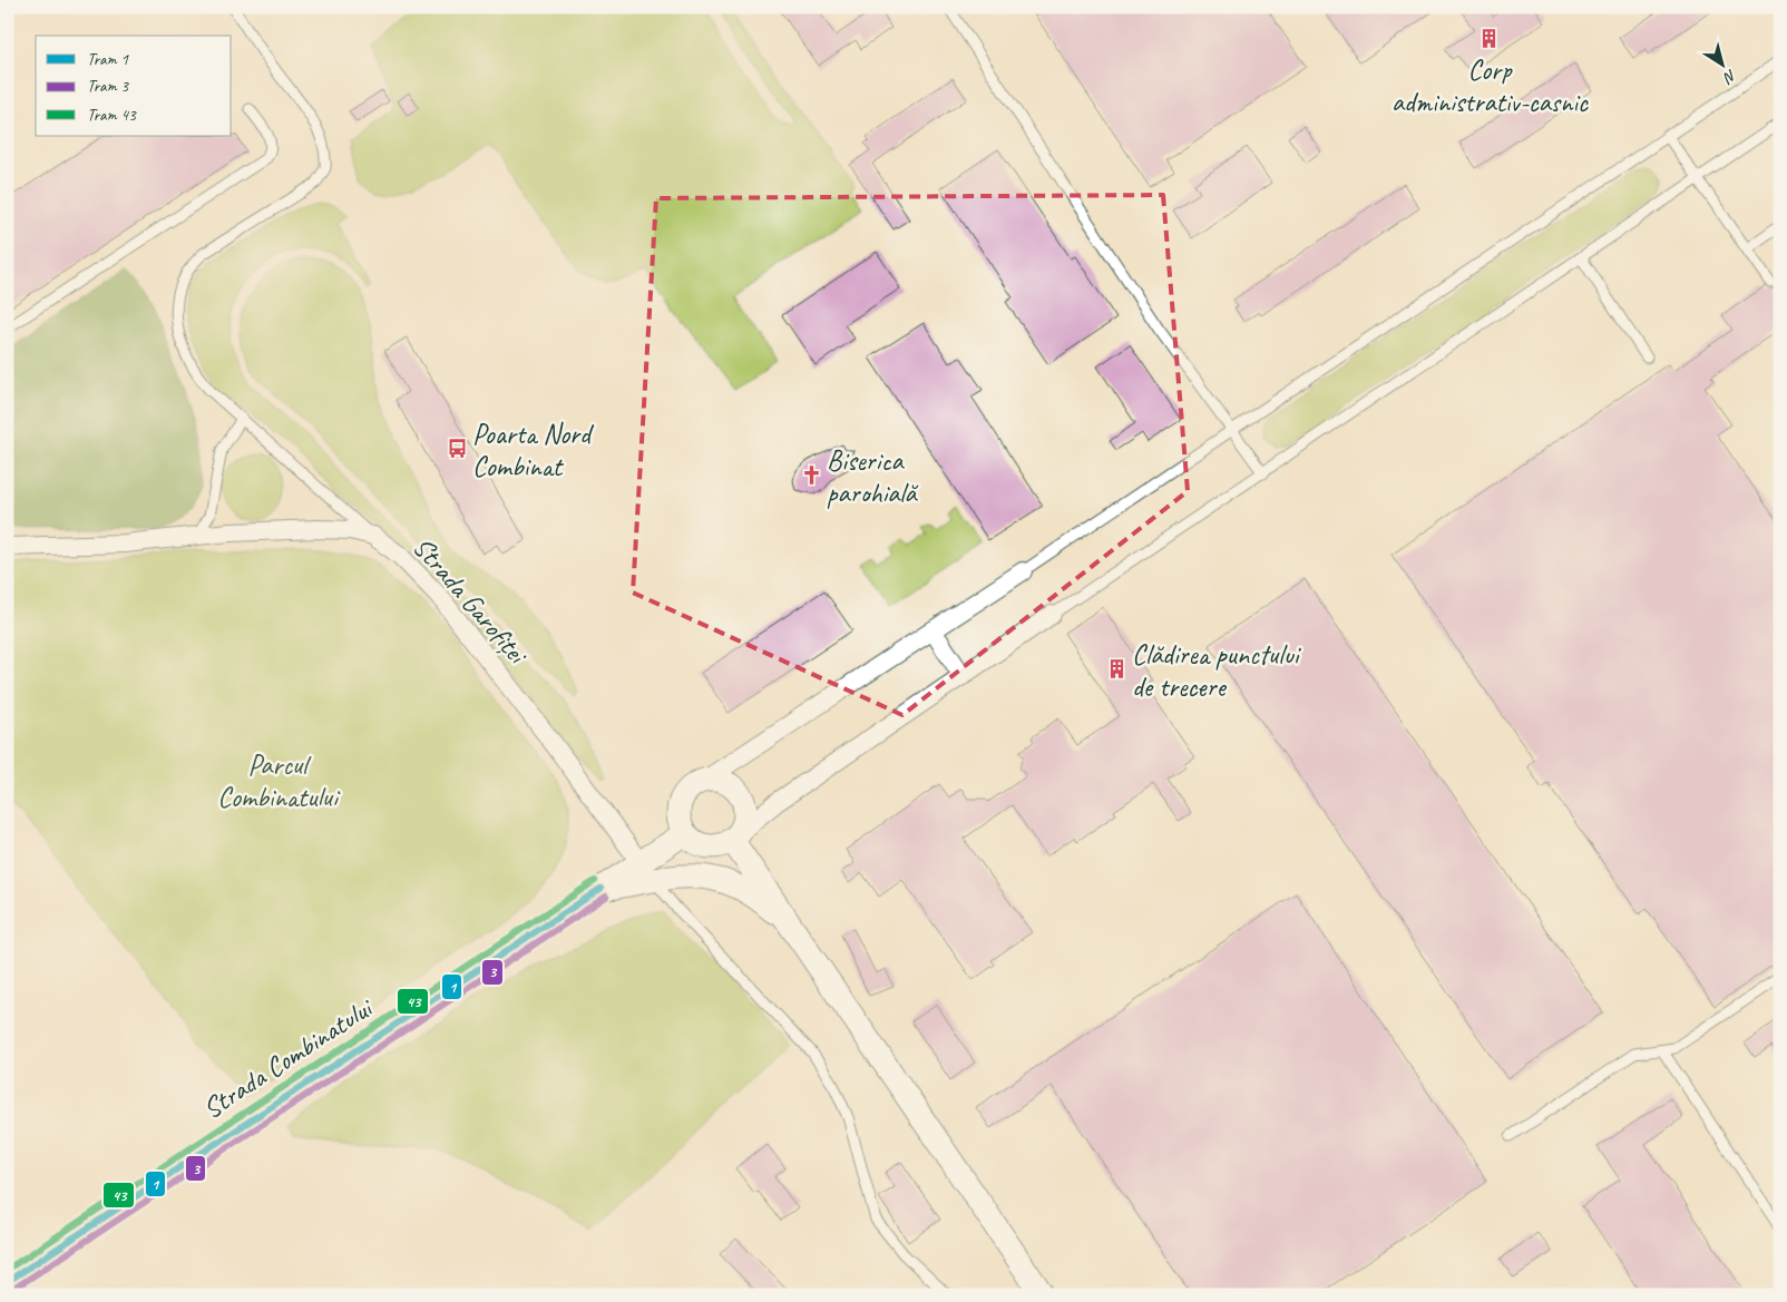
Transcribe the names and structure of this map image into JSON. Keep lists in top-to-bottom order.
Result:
{
  "streets": {
    "street": ["Strada Garofiței", "Strada Combinatului"]
  },
  "crossings": [
    ["Strada Garofiței", "Strada Combinatului"]
  ],
  "parks": ["Parcul Combinatului"],
  "places": {
    "building": ["Corp administrativ-casnic", "Clădirea punctului de trecere"],
    "bus stop": ["Poarta Nord Combinat"],
    "church": ["Biserica parohială"]
  },
  "lines": ["tram line 43", "tram line 1", "tram line 3"],
  "legend": ["Tram 1", "Tram 3", "Tram 43"],
  "north": "bottom right"
}
